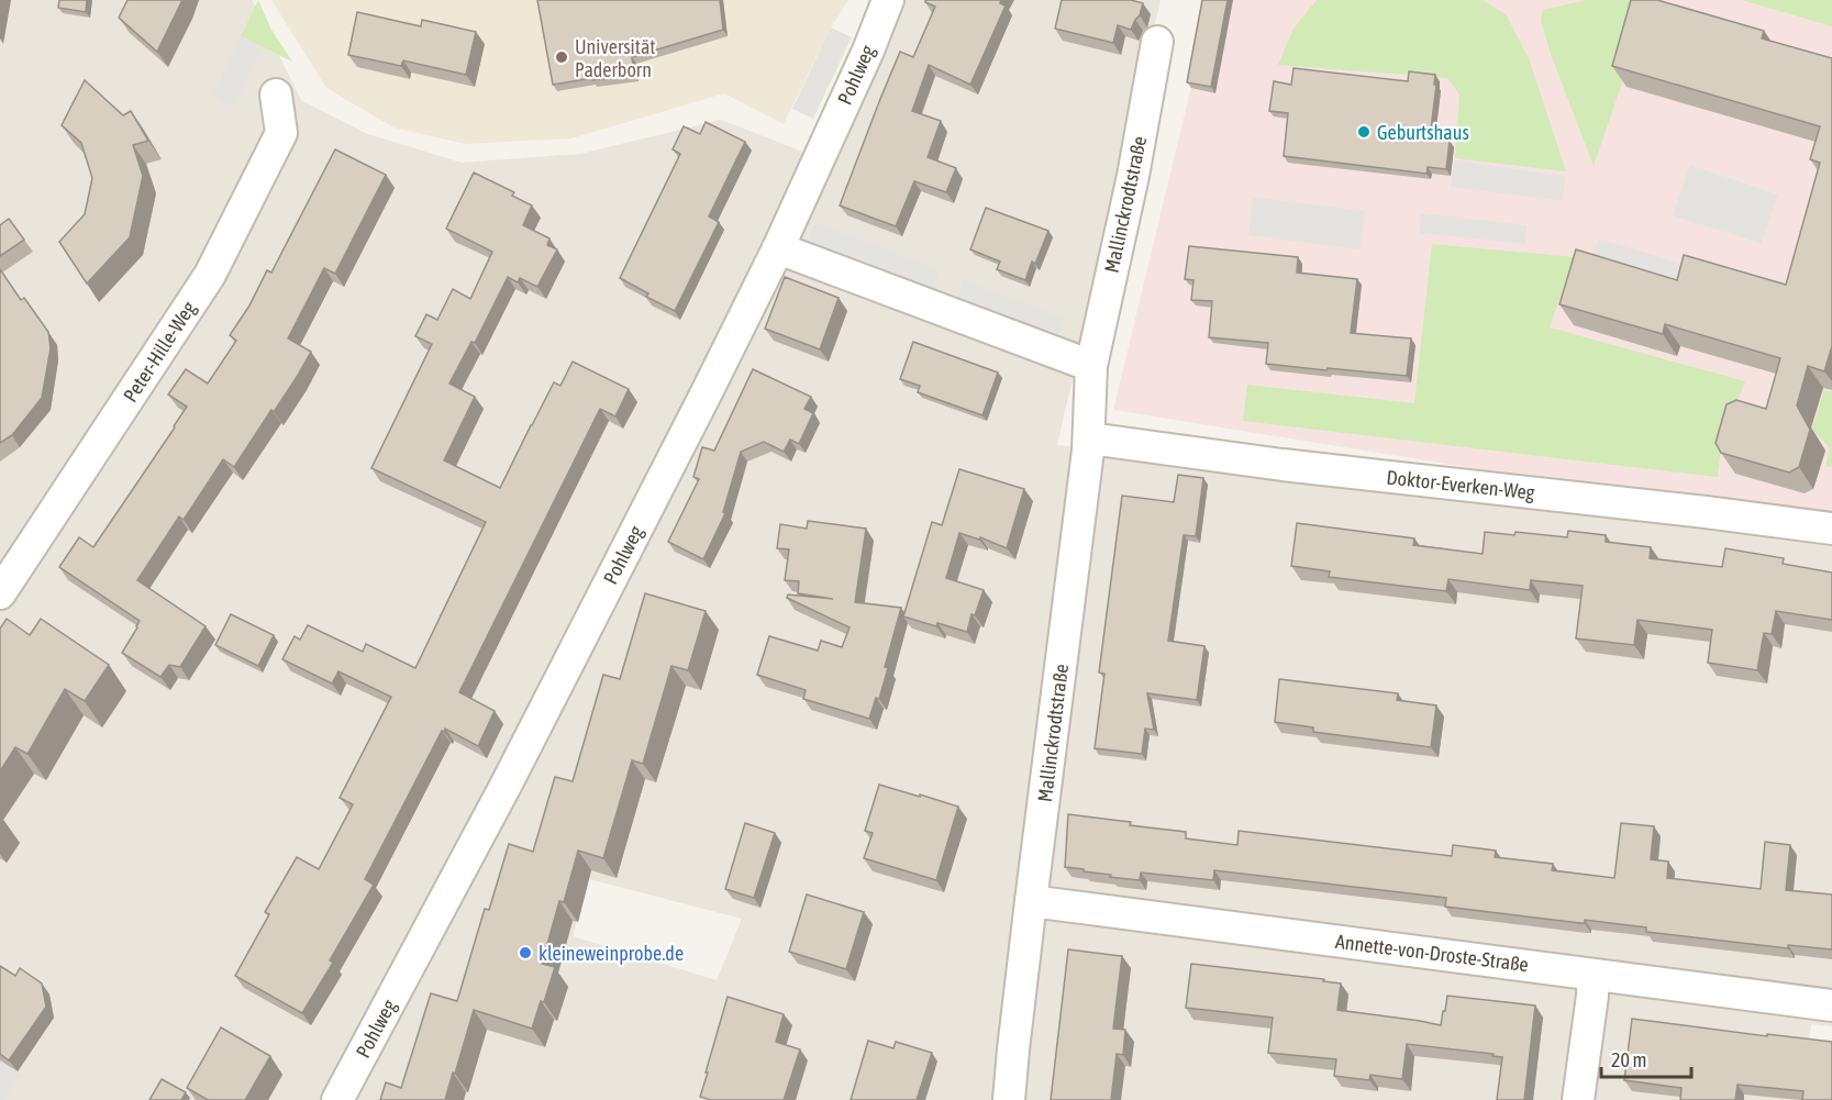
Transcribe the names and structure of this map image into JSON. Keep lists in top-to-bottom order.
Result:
{
  "streets": {
    "street": [
      "Pohlweg",
      "Mallinckrodtstraße",
      "Peter-Hille-Weg",
      "Doktor-Everken-Weg",
      "Annette-von-Droste-Straße"
    ]
  },
  "crossings": [
    ["Mallinckrodtstraße", "Doktor-Everken-Weg"],
    ["Mallinckrodtstraße", "Annette-von-Droste-Straße"]
  ],
  "places": ["Universität Paderborn", "Geburtshaus", "kleineweinprobe.de"],
  "scale_bar": "20 m"
}
